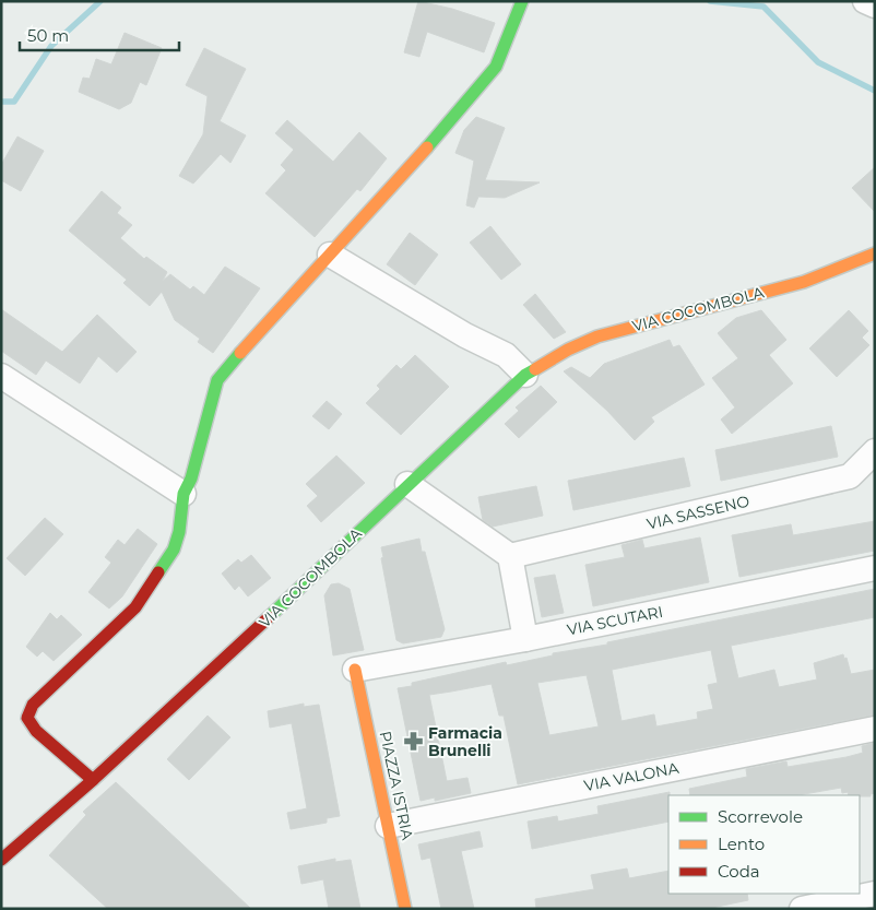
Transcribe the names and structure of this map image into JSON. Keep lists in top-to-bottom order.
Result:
{
  "streets": {
    "street": [
      "VIA COCOMBOLA",
      "VIA SASSENO",
      "VIA SCUTARI",
      "VIA VALONA",
      "PIAZZA ISTRIA"
    ]
  },
  "crossings": [
    ["VIA SCUTARI", "PIAZZA ISTRIA"],
    ["VIA VALONA", "PIAZZA ISTRIA"]
  ],
  "places": {
    "pharmacy": ["Farmacia Brunelli"]
  },
  "legend": ["Scorrevole", "Lento", "Coda"],
  "scale_bar": "50 m"
}
